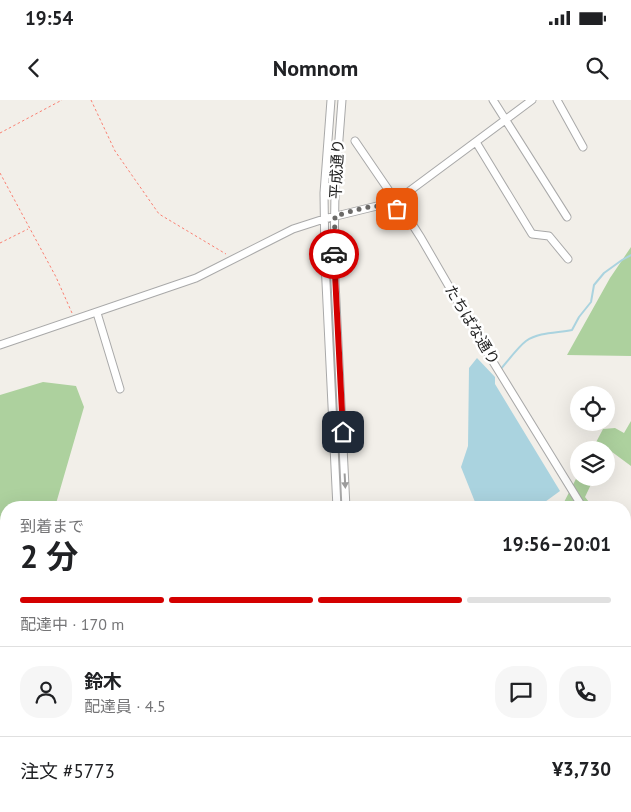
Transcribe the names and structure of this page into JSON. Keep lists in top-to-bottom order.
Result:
{
  "streets": {
    "street": ["平成通り", "たちばな通り"]
  },
  "page": {
    "status": "19:54",
    "header": "Nomnom",
    "heading": ["2 分", "到着まで", "19:56–20:01"],
    "panel": [
      "鈴木",
      "配達員 · 4.5",
      "注文 #5773",
      "¥3,730"
    ],
    "bar": "配達中 · 170 m"
  }
}
